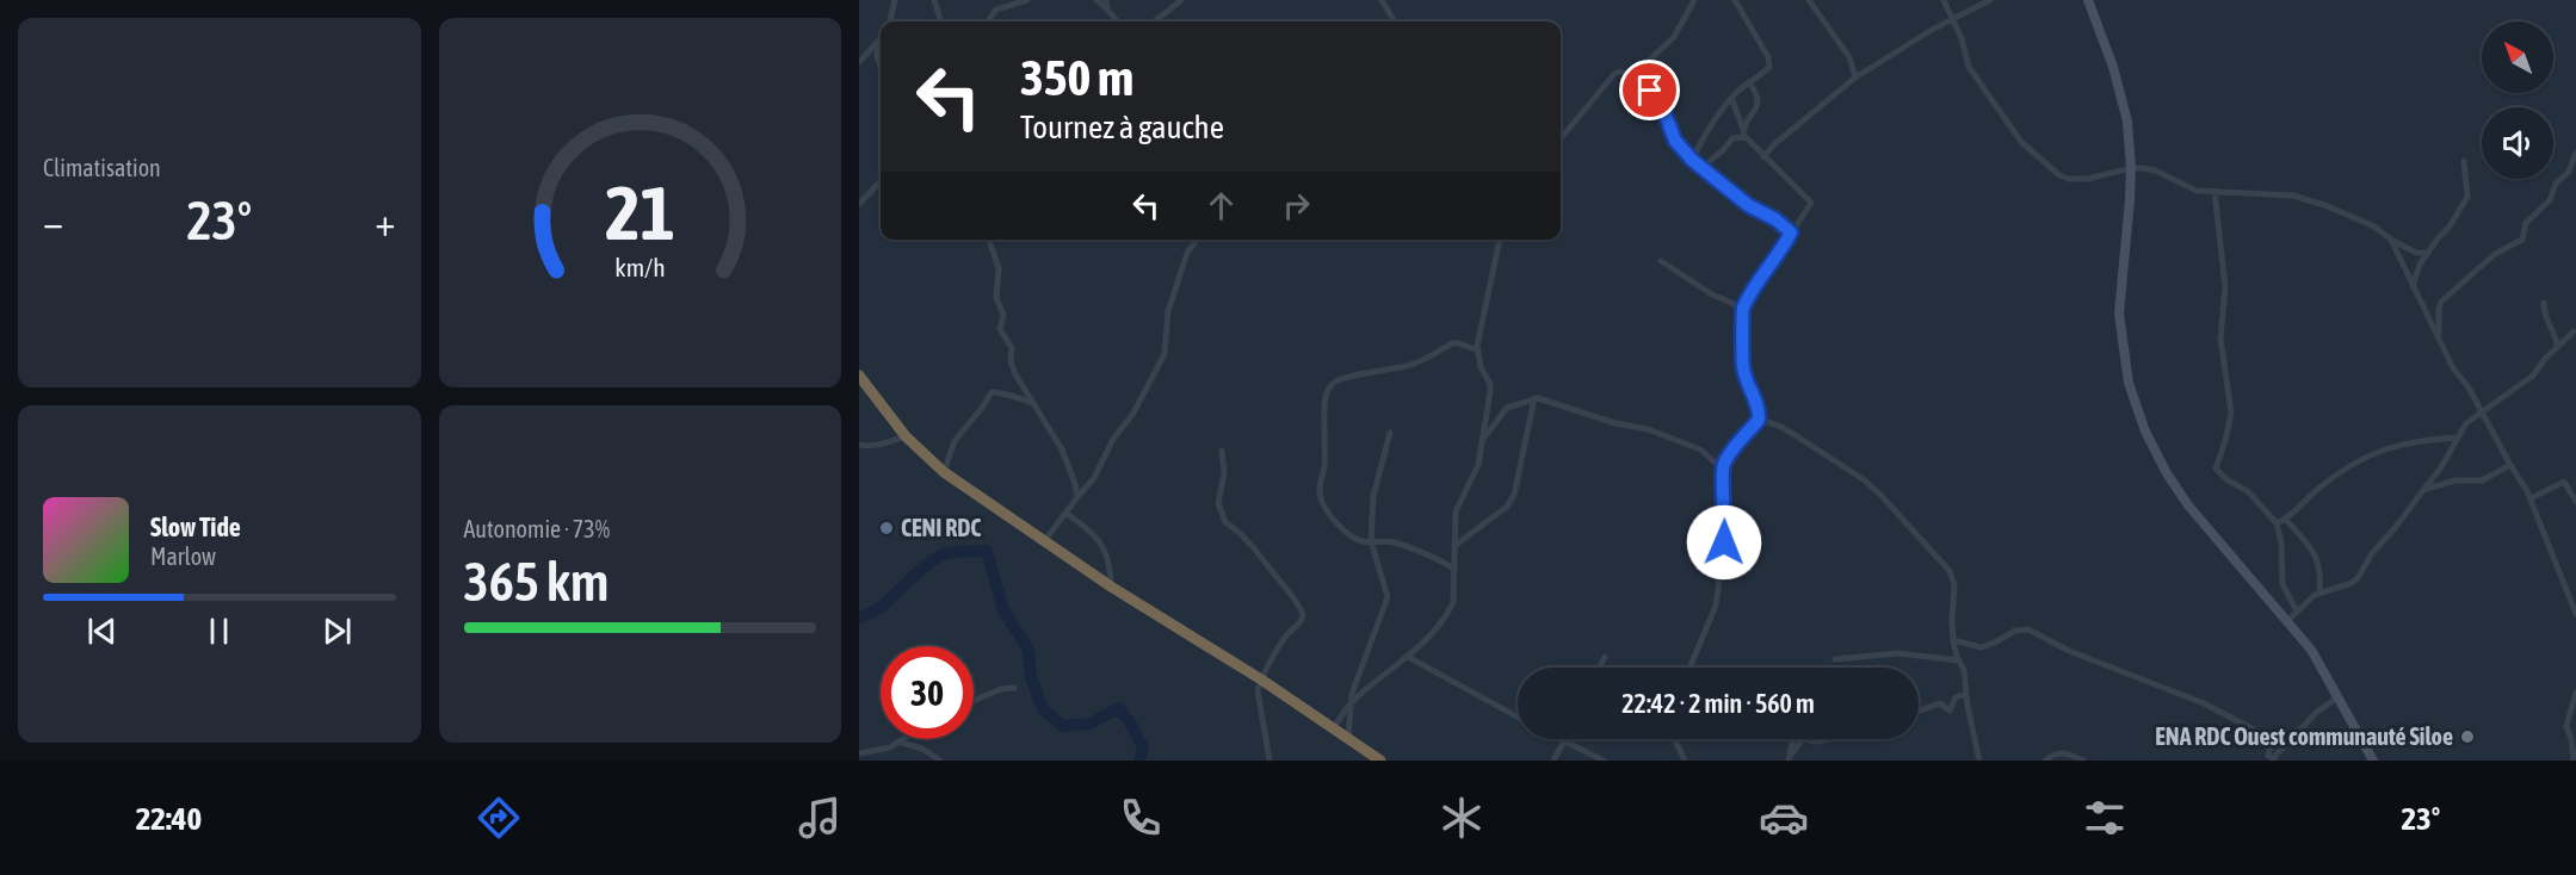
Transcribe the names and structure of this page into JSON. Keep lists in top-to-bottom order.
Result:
{
  "places": ["CENI RDC", "ENA RDC Ouest communauté Siloe"],
  "north": "top left",
  "page": {
    "tile": [
      "Climatisation",
      ["Autonomie · 73%", "365 km"]
    ],
    "turn": ["350 m", "Tournez à gauche"],
    "heat": ["−", "23°", "+"],
    "song": ["Slow Tide", "Marlow"],
    "limit": "30",
    "trip": "22:42 · 2 min · 560 m",
    "tabs": ["22:40", "23°"],
    "gauge": ["21", "km/h"]
  }
}
